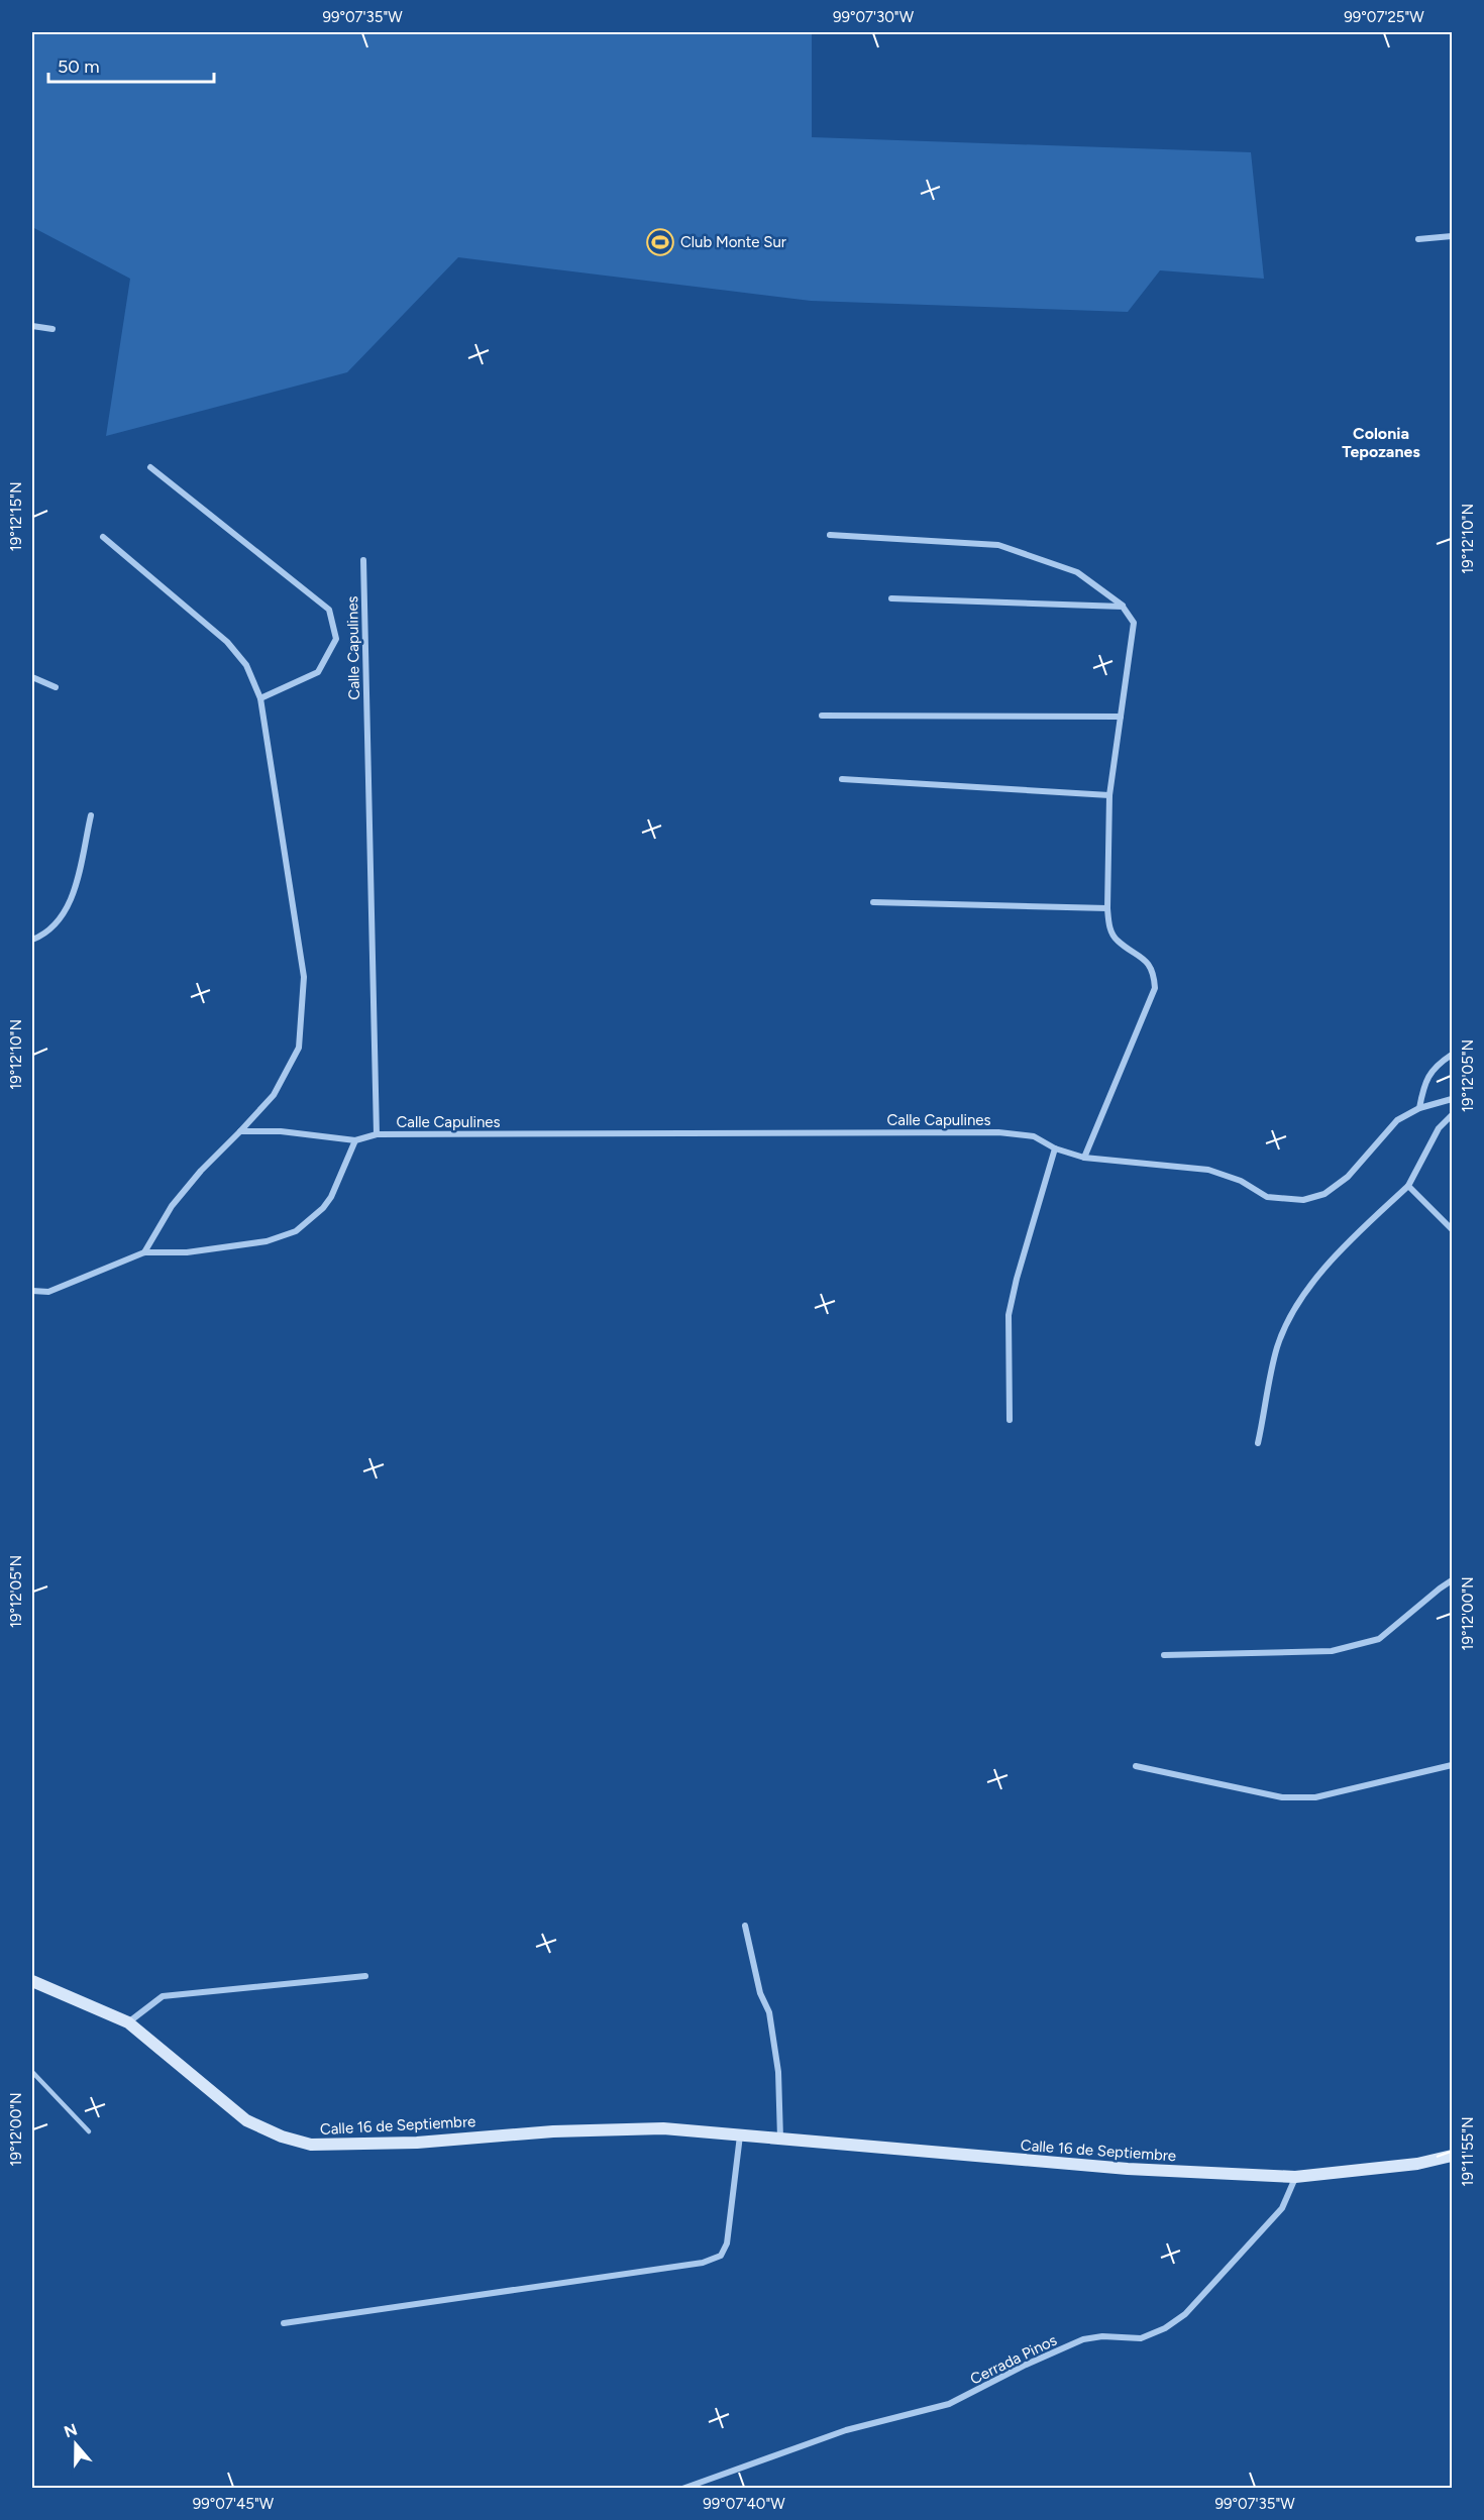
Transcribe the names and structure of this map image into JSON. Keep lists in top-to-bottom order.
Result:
{
  "streets": {
    "main road": ["Calle 16 de Septiembre"],
    "street": ["Calle Capulines", "Cerrada Pinos"]
  },
  "crossings": [
    ["Calle 16 de Septiembre", "Cerrada Pinos"]
  ],
  "districts": ["Colonia Tepozanes"],
  "places": {
    "sports": ["Club Monte Sur"]
  },
  "scale_bar": "50 m",
  "north": "top",
  "coordinates": [
    "99°07'35\"W",
    "99°07'30\"W",
    "99°07'25\"W",
    "19°12'15\"N",
    "19°12'10\"N",
    "19°12'05\"N",
    "19°12'00\"N",
    "19°11'55\"N",
    "99°07'45\"W",
    "99°07'40\"W"
  ]
}
